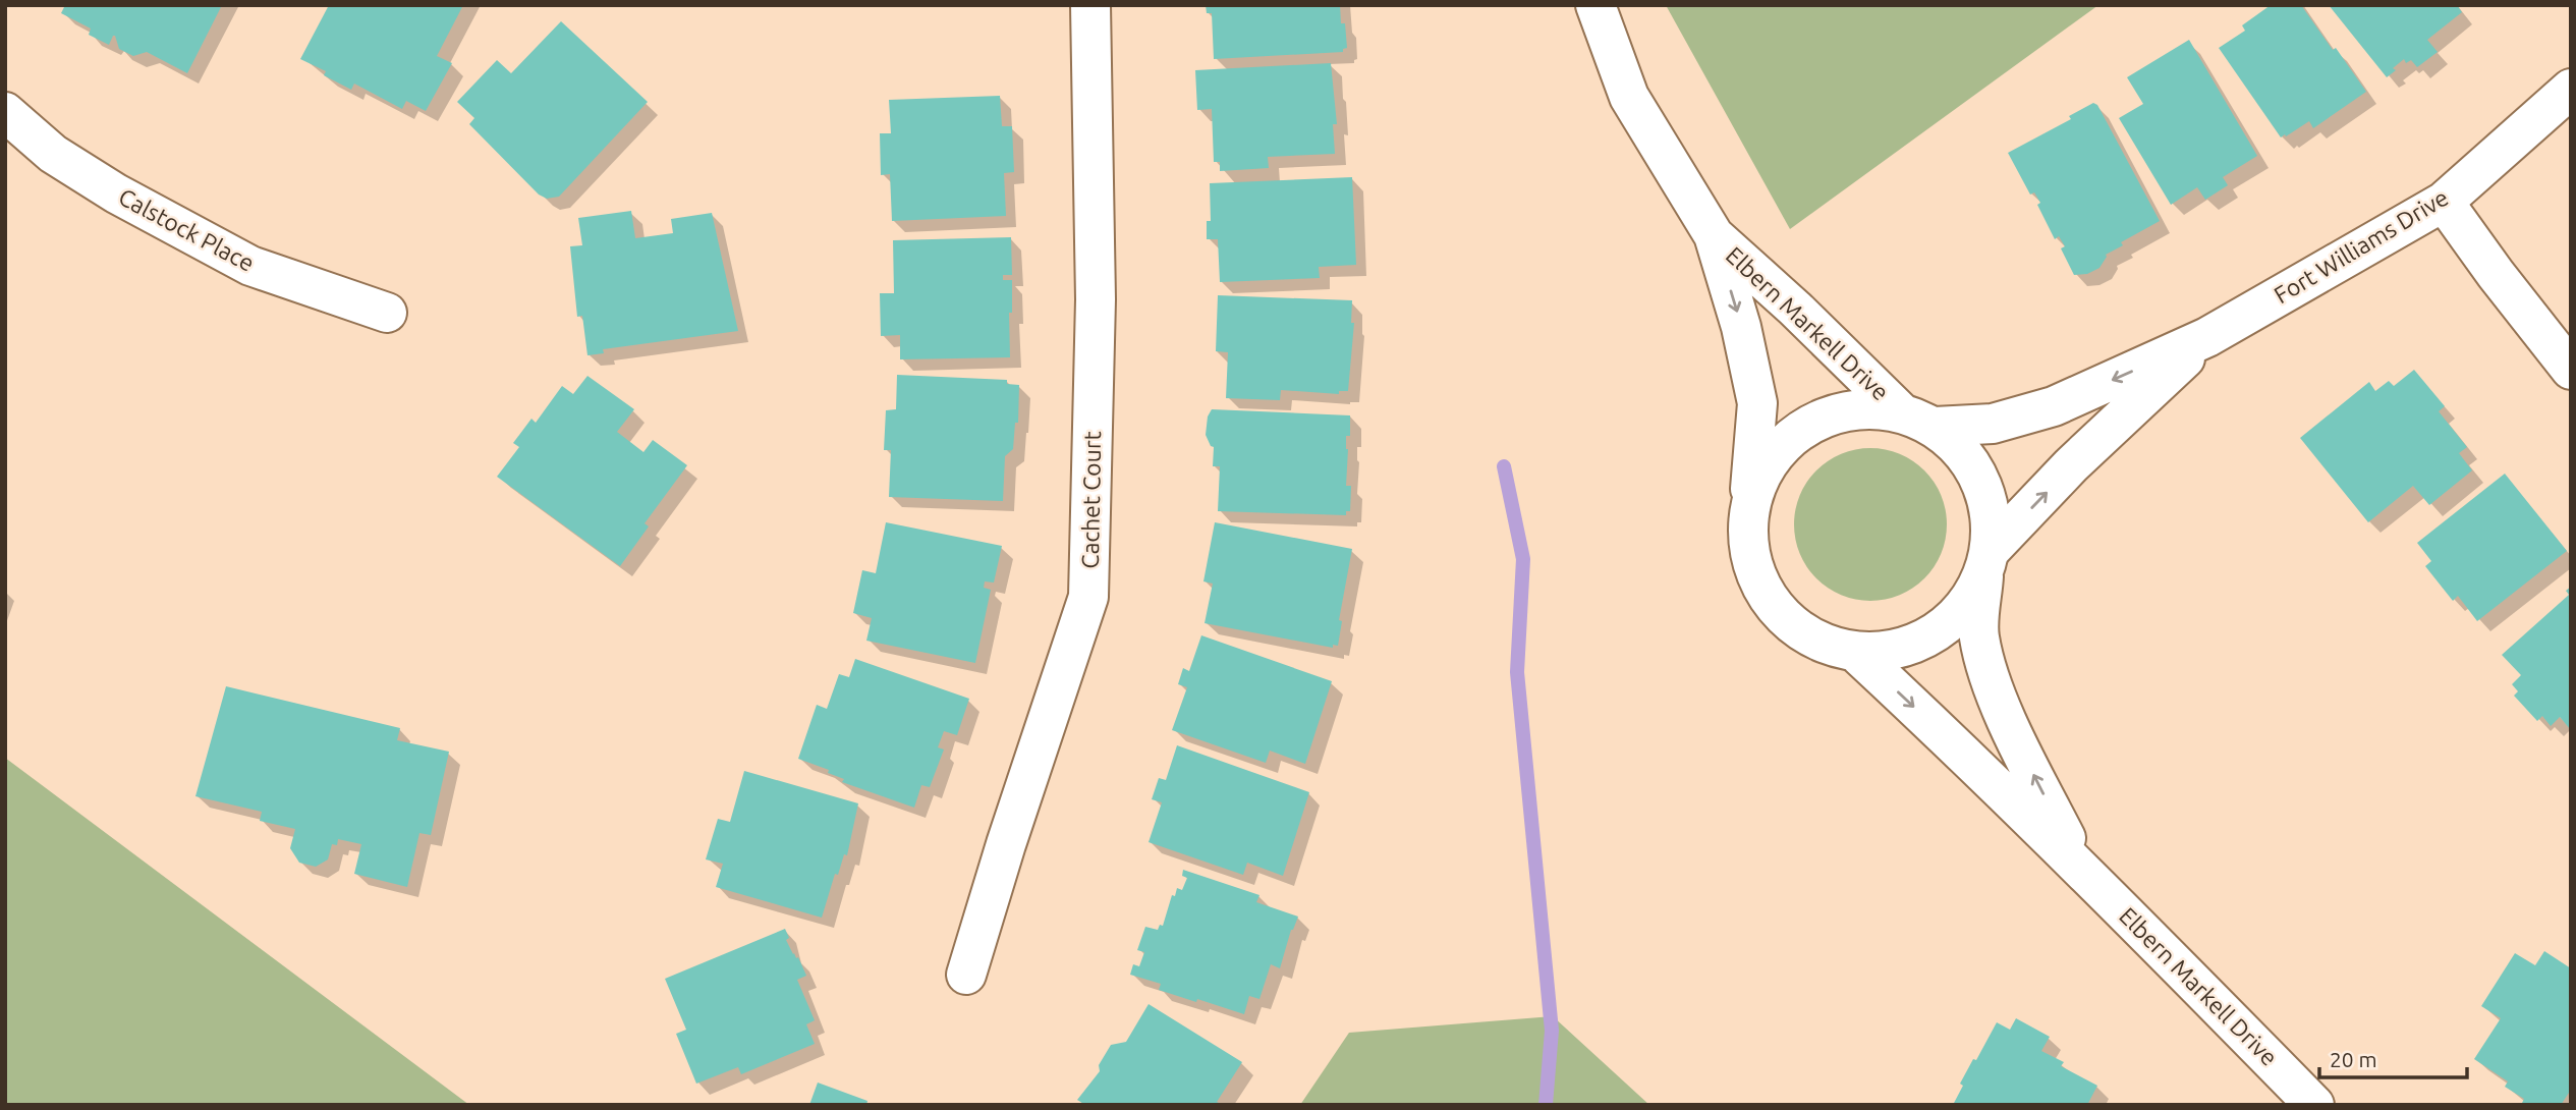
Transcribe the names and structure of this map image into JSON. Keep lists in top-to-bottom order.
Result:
{
  "streets": {
    "street": [
      "Calstock Place",
      "Fort Williams Drive",
      "Elbern Markell Drive",
      "Cachet Court"
    ]
  },
  "crossings": [
    ["Fort Williams Drive", "Elbern Markell Drive"]
  ],
  "scale_bar": "20 m"
}
